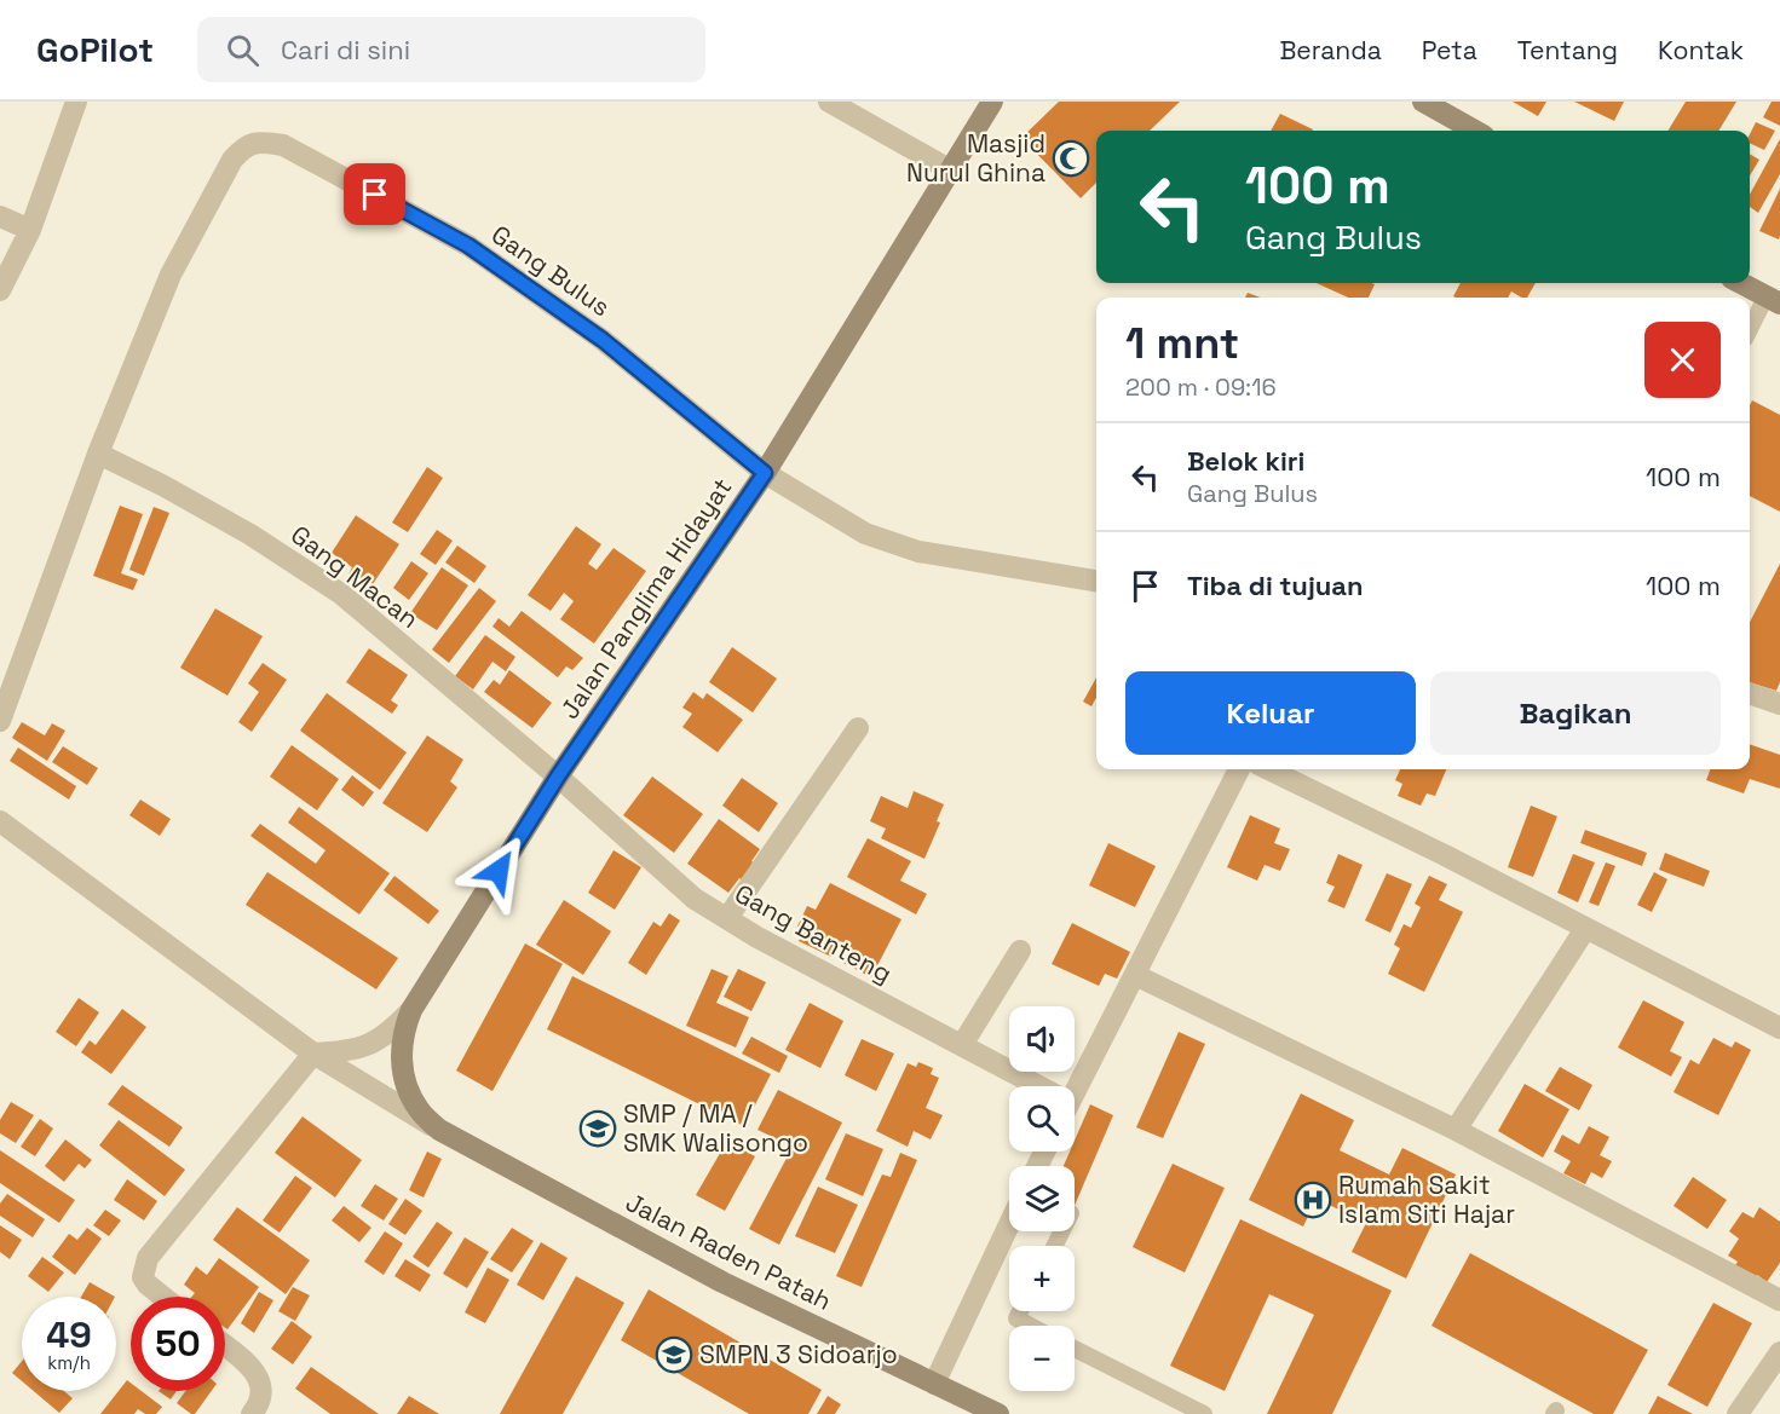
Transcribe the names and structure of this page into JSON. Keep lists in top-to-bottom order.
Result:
{
  "streets": {
    "main road": ["Jalan Panglima Hidayat", "Jalan Raden Patah"],
    "street": ["Gang Bulus", "Gang Macan", "Gang Banteng"]
  },
  "crossings": [
    ["Gang Bulus", "Gang Macan"],
    ["Gang Bulus", "Jalan Panglima Hidayat"],
    ["Gang Macan", "Jalan Panglima Hidayat"],
    ["Gang Macan", "Gang Banteng"],
    ["Jalan Panglima Hidayat", "Gang Banteng"],
    ["Jalan Panglima Hidayat", "Jalan Raden Patah"]
  ],
  "places": {
    "mosque": ["Masjid Nurul Ghina"],
    "school or university": ["SMP / MA / SMK Walisongo", "SMPN 3 Sidoarjo"],
    "hospital": ["Rumah Sakit Islam Siti Hajar"]
  },
  "page": {
    "header": "GoPilot",
    "search": "Cari di sini",
    "nav": [
      "Beranda",
      "Peta",
      "Tentang",
      "Kontak"
    ],
    "turn": ["100 m", "Gang Bulus"],
    "heading": ["1 mnt", "200 m · 09:16"],
    "list": [
      {
        "name": "Belok kiri",
        "note": "Gang Bulus",
        "value": "100 m"
      },
      {
        "name": "Tiba di tujuan",
        "value": "100 m"
      }
    ],
    "buttons": ["Keluar", "Bagikan"],
    "map_buttons": ["+", "−"],
    "speed": "49 km/h",
    "limit": "50"
  }
}
